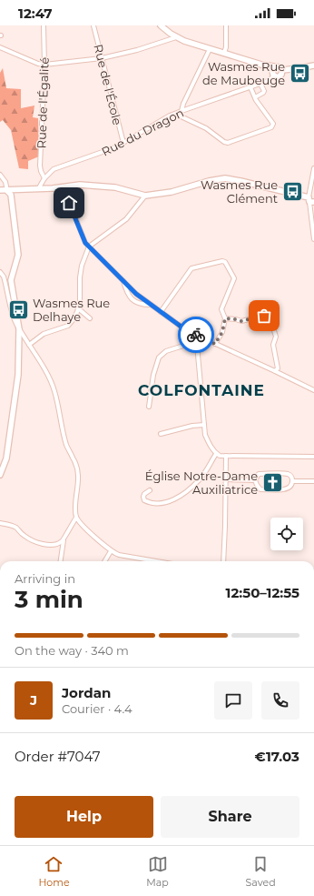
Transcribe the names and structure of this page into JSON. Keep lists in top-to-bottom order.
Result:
{
  "streets": {
    "street": ["Rue de l'École", "Rue de l'Égalité", "Rue du Dragon"]
  },
  "crossings": [
    ["Rue de l'École", "Rue du Dragon"],
    ["Rue de l'Égalité", "Rue du Dragon"]
  ],
  "districts": ["COLFONTAINE"],
  "places": {
    "bus stop": ["Wasmes Rue de Maubeuge", "Wasmes Rue Clément", "Wasmes Rue Delhaye"],
    "church": ["Église Notre-Dame Auxiliatrice"]
  },
  "page": {
    "status": "12:47",
    "heading": ["3 min", "Arriving in", "12:50–12:55"],
    "panel": [
      "Jordan",
      "Courier · 4.4",
      "Order #7047",
      "€17.03"
    ],
    "bar": "On the way · 340 m",
    "round": "J",
    "buttons": ["Help", "Share"],
    "tabs": ["Home", "Map", "Saved"]
  }
}
